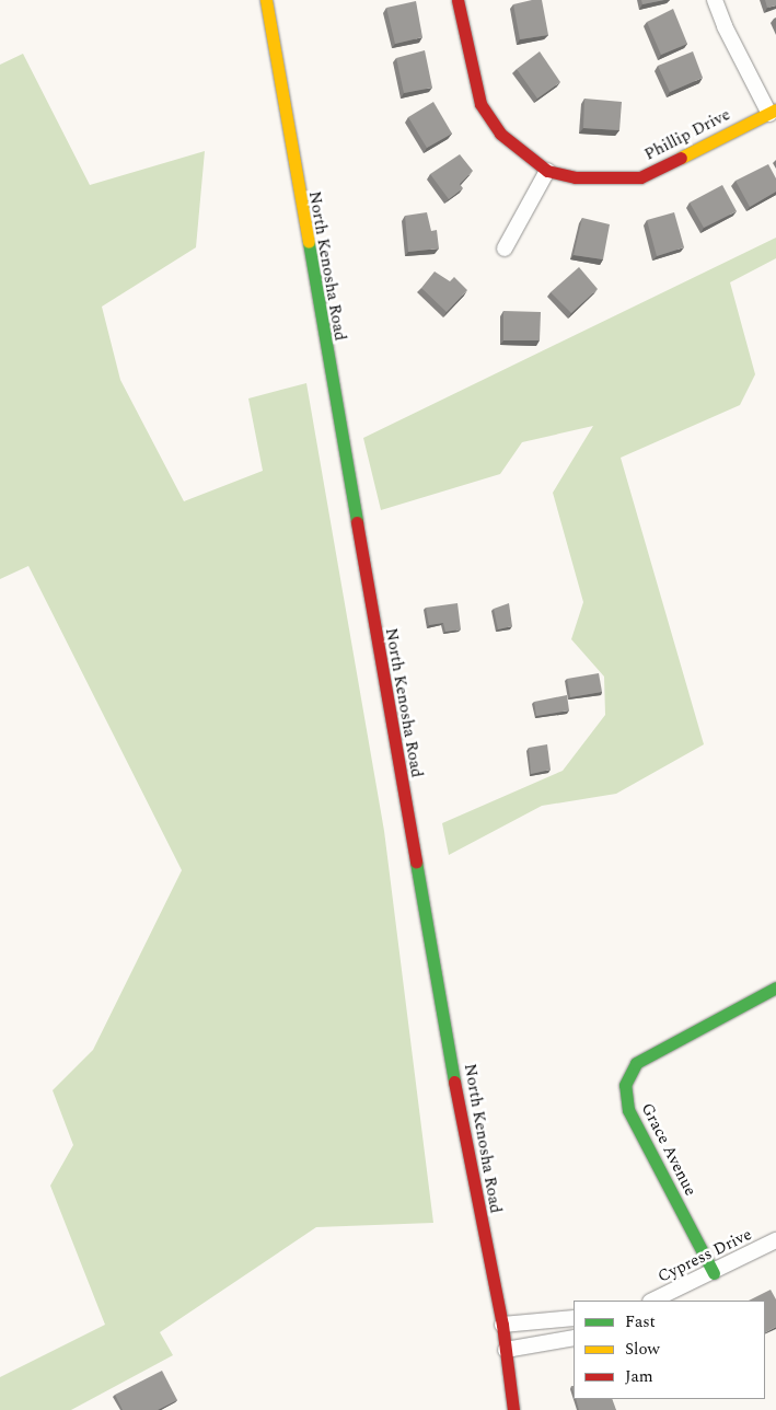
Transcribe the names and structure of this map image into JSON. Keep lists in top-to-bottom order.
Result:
{
  "streets": {
    "street": [
      "Phillip Drive",
      "North Kenosha Road",
      "Grace Avenue",
      "Cypress Drive"
    ]
  },
  "crossings": [
    ["Grace Avenue", "Cypress Drive"]
  ],
  "legend": ["Fast", "Slow", "Jam"]
}
